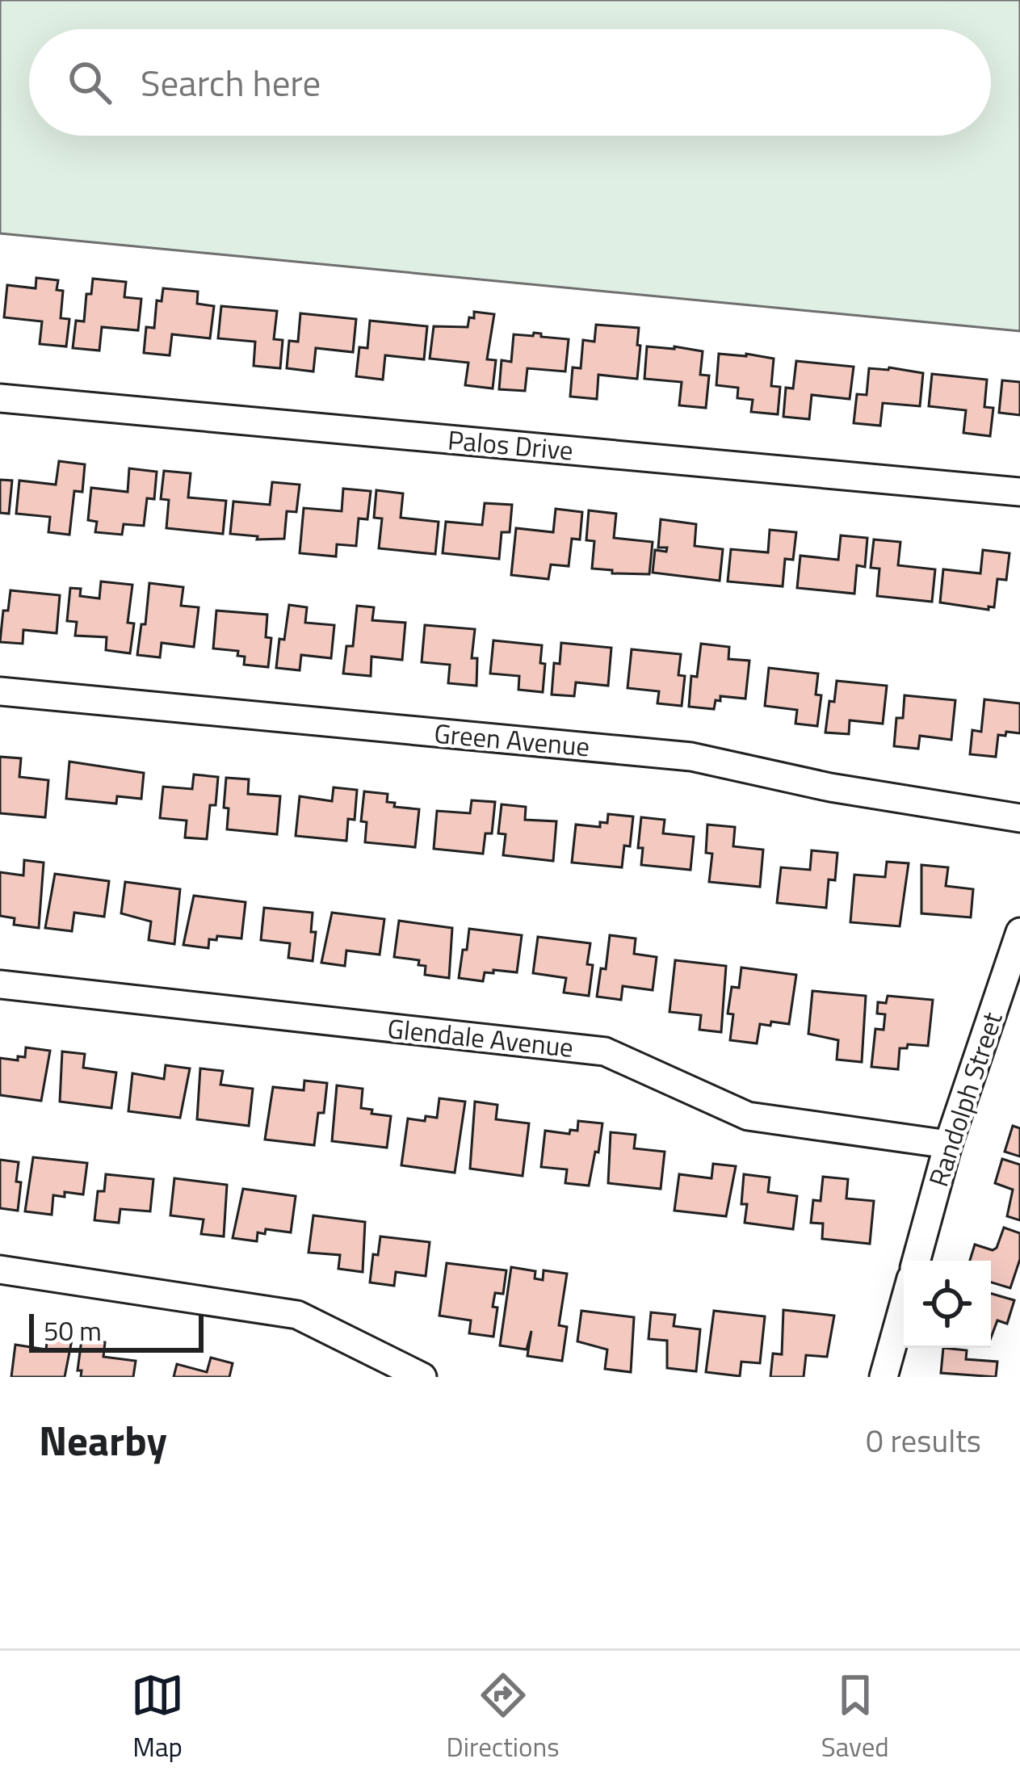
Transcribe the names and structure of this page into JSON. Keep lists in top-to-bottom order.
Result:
{
  "streets": {
    "street": [
      "Palos Drive",
      "Green Avenue",
      "Glendale Avenue",
      "Randolph Street"
    ]
  },
  "crossings": [
    ["Glendale Avenue", "Randolph Street"]
  ],
  "scale_bar": "50 m",
  "page": {
    "search": "Search here",
    "scale": "50 m",
    "heading": ["Nearby", "0 results"],
    "nav": ["Map", "Directions", "Saved"]
  }
}
